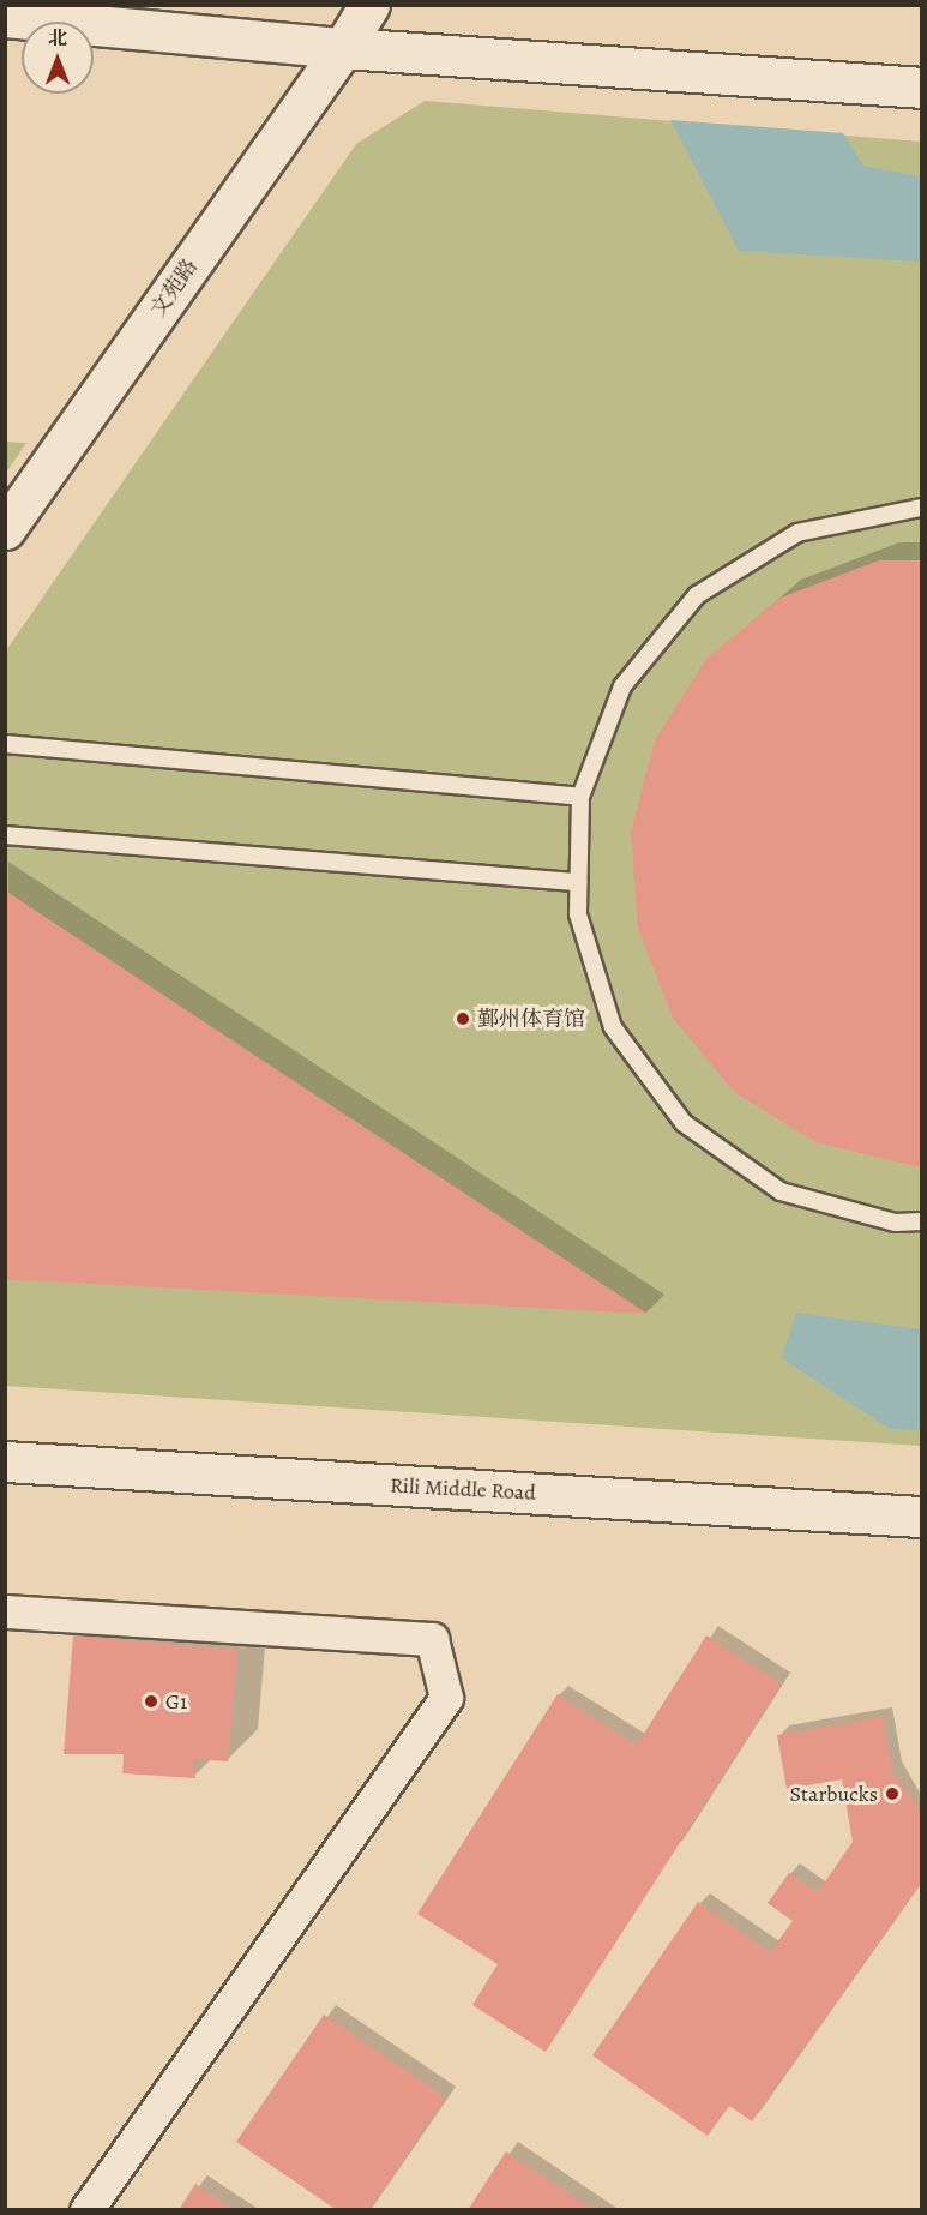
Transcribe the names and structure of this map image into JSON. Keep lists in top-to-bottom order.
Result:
{
  "streets": {
    "street": ["文苑路", "Rili Middle Road"]
  },
  "places": ["鄞州体育馆", "G1", "Starbucks"],
  "north": "top"
}
